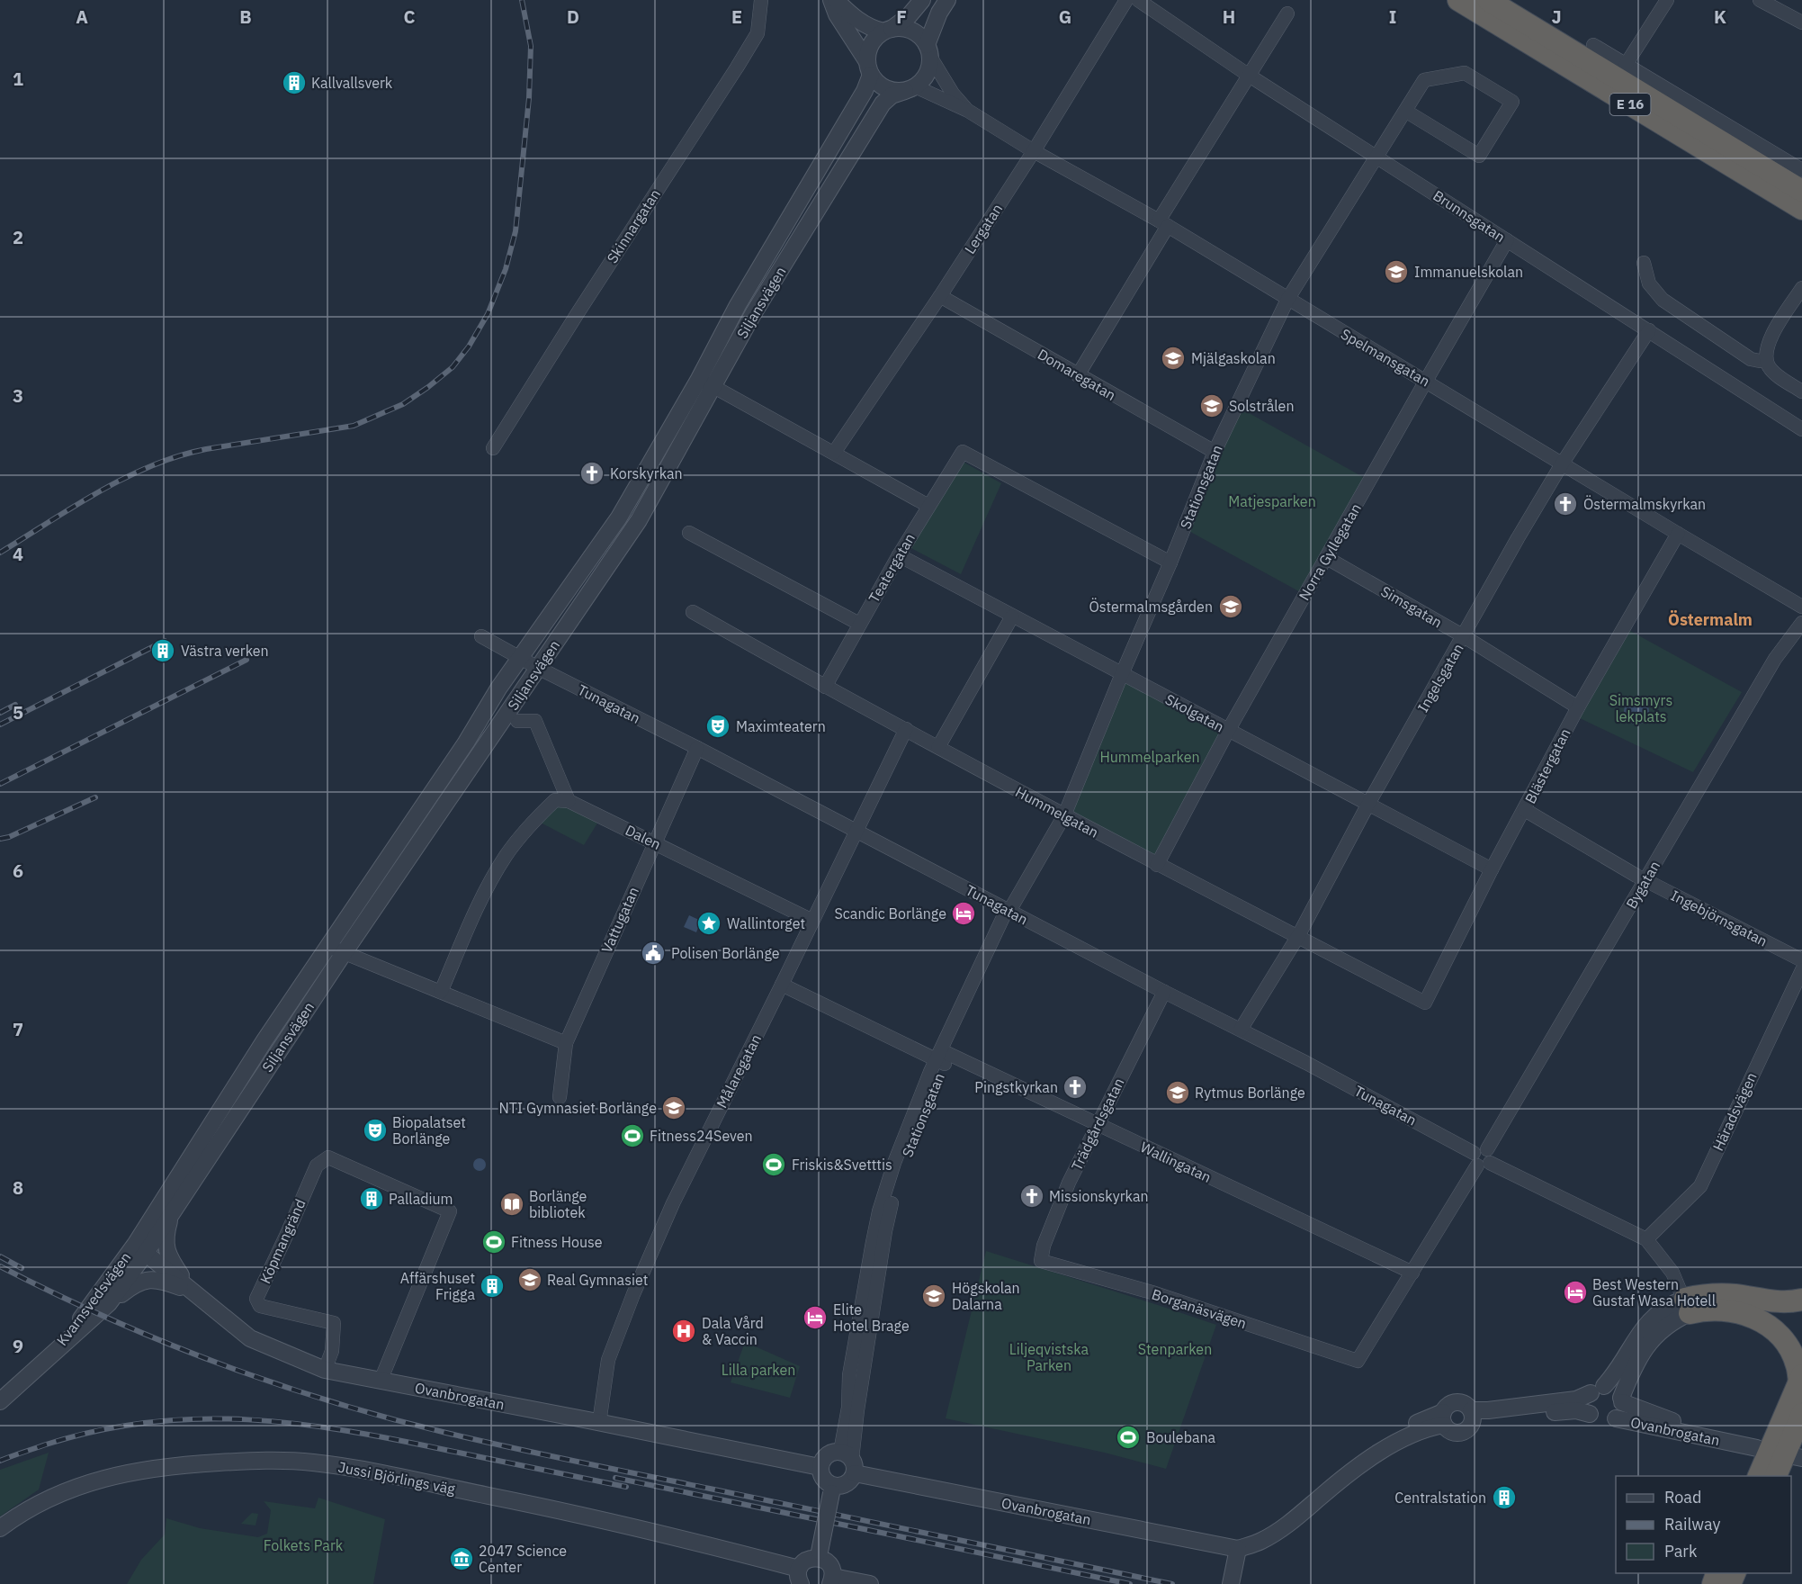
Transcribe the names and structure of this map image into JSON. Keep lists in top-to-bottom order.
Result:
{
  "streets": {
    "highway": ["E 16"],
    "street": [
      "Brunnsgatan",
      "Skinnargatan",
      "Lergatan",
      "Siljansvägen",
      "Spelmansgatan",
      "Domaregatan",
      "Stationsgatan",
      "Norra Gyllegatan",
      "Teatergatan",
      "Simsgatan",
      "Ingelsgatan",
      "Tunagatan",
      "Skolgatan",
      "Blästergatan",
      "Hummelgatan",
      "Dalen",
      "Bygatan",
      "Ingebjörnsgatan",
      "Vattugatan",
      "Målaregatan",
      "Häradsvägen",
      "Trädgårdsgatan",
      "Wallingatan",
      "Köpmangränd",
      "Kvarnsvedsvägen",
      "Borganäsvägen",
      "Ovanbrogatan",
      "Jussi Björlings väg"
    ]
  },
  "crossings": [
    ["Brunnsgatan", "Stationsgatan"],
    ["Brunnsgatan", "Norra Gyllegatan"],
    ["Brunnsgatan", "Ingelsgatan"],
    ["Lergatan", "Spelmansgatan"],
    ["Lergatan", "Domaregatan"],
    ["Siljansvägen", "Spelmansgatan"],
    ["Siljansvägen", "Tunagatan"],
    ["Siljansvägen", "Kvarnsvedsvägen"],
    ["Siljansvägen", "Ovanbrogatan"],
    ["Spelmansgatan", "Stationsgatan"],
    ["Spelmansgatan", "Norra Gyllegatan"],
    ["Spelmansgatan", "Ingelsgatan"],
    ["Spelmansgatan", "Blästergatan"],
    ["Domaregatan", "Stationsgatan"],
    ["Stationsgatan", "Teatergatan"],
    ["Stationsgatan", "Tunagatan"],
    ["Stationsgatan", "Skolgatan"],
    ["Stationsgatan", "Hummelgatan"],
    ["Stationsgatan", "Wallingatan"],
    ["Stationsgatan", "Ovanbrogatan"],
    ["Norra Gyllegatan", "Simsgatan"],
    ["Norra Gyllegatan", "Skolgatan"],
    ["Norra Gyllegatan", "Hummelgatan"],
    ["Teatergatan", "Skolgatan"],
    ["Teatergatan", "Hummelgatan"],
    ["Simsgatan", "Ingelsgatan"],
    ["Simsgatan", "Blästergatan"],
    ["Ingelsgatan", "Tunagatan"],
    ["Ingelsgatan", "Skolgatan"],
    ["Ingelsgatan", "Hummelgatan"],
    ["Tunagatan", "Bygatan"],
    ["Tunagatan", "Vattugatan"],
    ["Tunagatan", "Målaregatan"],
    ["Tunagatan", "Häradsvägen"],
    ["Tunagatan", "Trädgårdsgatan"],
    ["Skolgatan", "Blästergatan"],
    ["Blästergatan", "Hummelgatan"],
    ["Blästergatan", "Ingebjörnsgatan"],
    ["Hummelgatan", "Målaregatan"],
    ["Dalen", "Vattugatan"],
    ["Dalen", "Målaregatan"],
    ["Bygatan", "Ingebjörnsgatan"],
    ["Bygatan", "Wallingatan"],
    ["Bygatan", "Borganäsvägen"],
    ["Målaregatan", "Wallingatan"],
    ["Målaregatan", "Ovanbrogatan"],
    ["Trädgårdsgatan", "Wallingatan"],
    ["Trädgårdsgatan", "Borganäsvägen"],
    ["Köpmangränd", "Ovanbrogatan"],
    ["Kvarnsvedsvägen", "Ovanbrogatan"]
  ],
  "districts": ["Östermalm"],
  "parks": [
    "Matjesparken",
    "Simsmyrs lekplats",
    "Hummelparken",
    "Liljeqvistska Parken",
    "Stenparken",
    "Lilla parken",
    "Folkets Park"
  ],
  "places": {
    "building": [
      "Kallvallsverk",
      "Västra verken",
      "Palladium",
      "Affärshuset Frigga",
      "Centralstation"
    ],
    "school or university": [
      "Immanuelskolan",
      "Mjälgaskolan",
      "Solstrålen",
      "Östermalmsgården",
      "Rytmus Borlänge",
      "NTI Gymnasiet Borlänge",
      "Real Gymnasiet",
      "Högskolan Dalarna"
    ],
    "church": [
      "Korskyrkan",
      "Östermalmskyrkan",
      "Pingstkyrkan",
      "Missionskyrkan"
    ],
    "theatre": ["Maximteatern", "Biopalatset Borlänge"],
    "hotel": ["Scandic Borlänge", "Best Western Gustaf Wasa Hotell", "Elite Hotel Brage"],
    "place": ["Wallintorget"],
    "public building": ["Polisen Borlänge"],
    "sports": [
      "Fitness24Seven",
      "Friskis&Svetttis",
      "Fitness House",
      "Boulebana"
    ],
    "library": ["Borlänge bibliotek"],
    "hospital": ["Dala Vård & Vaccin"],
    "museum": ["2047 Science Center"]
  },
  "legend": ["Road", "Railway", "Park"],
  "grid": {
    "columns": [
      "A",
      "B",
      "C",
      "D",
      "E",
      "F",
      "G",
      "H",
      "I",
      "J",
      "K"
    ],
    "rows": [
      "1",
      "2",
      "3",
      "4",
      "5",
      "6",
      "7",
      "8",
      "9"
    ]
  }
}
